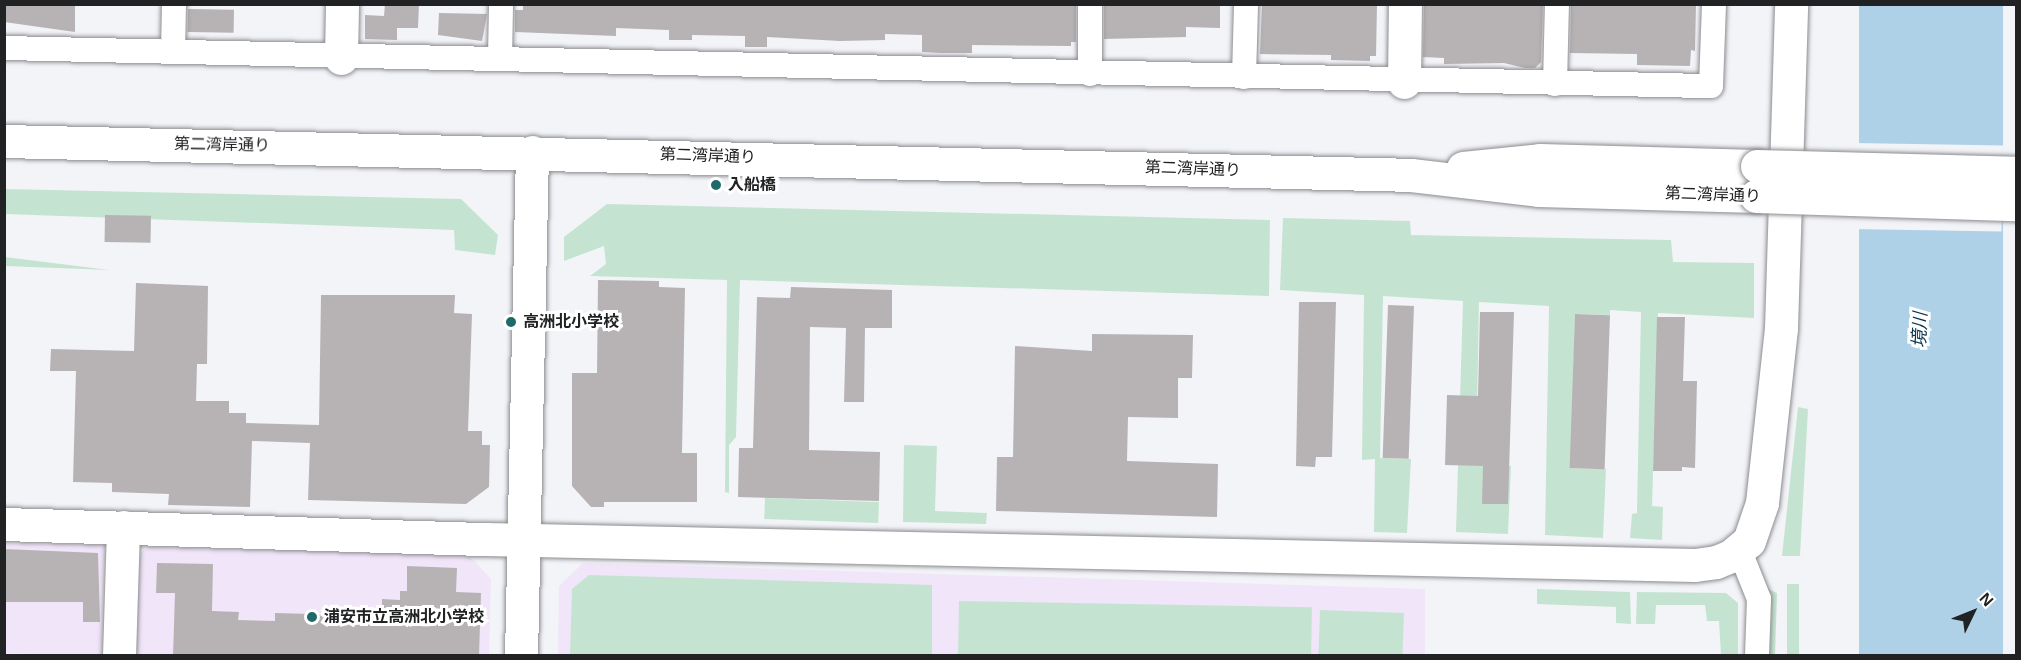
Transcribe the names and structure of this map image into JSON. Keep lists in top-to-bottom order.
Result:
{
  "streets": {
    "street": ["第二湾岸通り"]
  },
  "water": ["境川"],
  "places": ["入船橋", "高洲北小学校", "浦安市立高洲北小学校"],
  "north": "top right"
}
